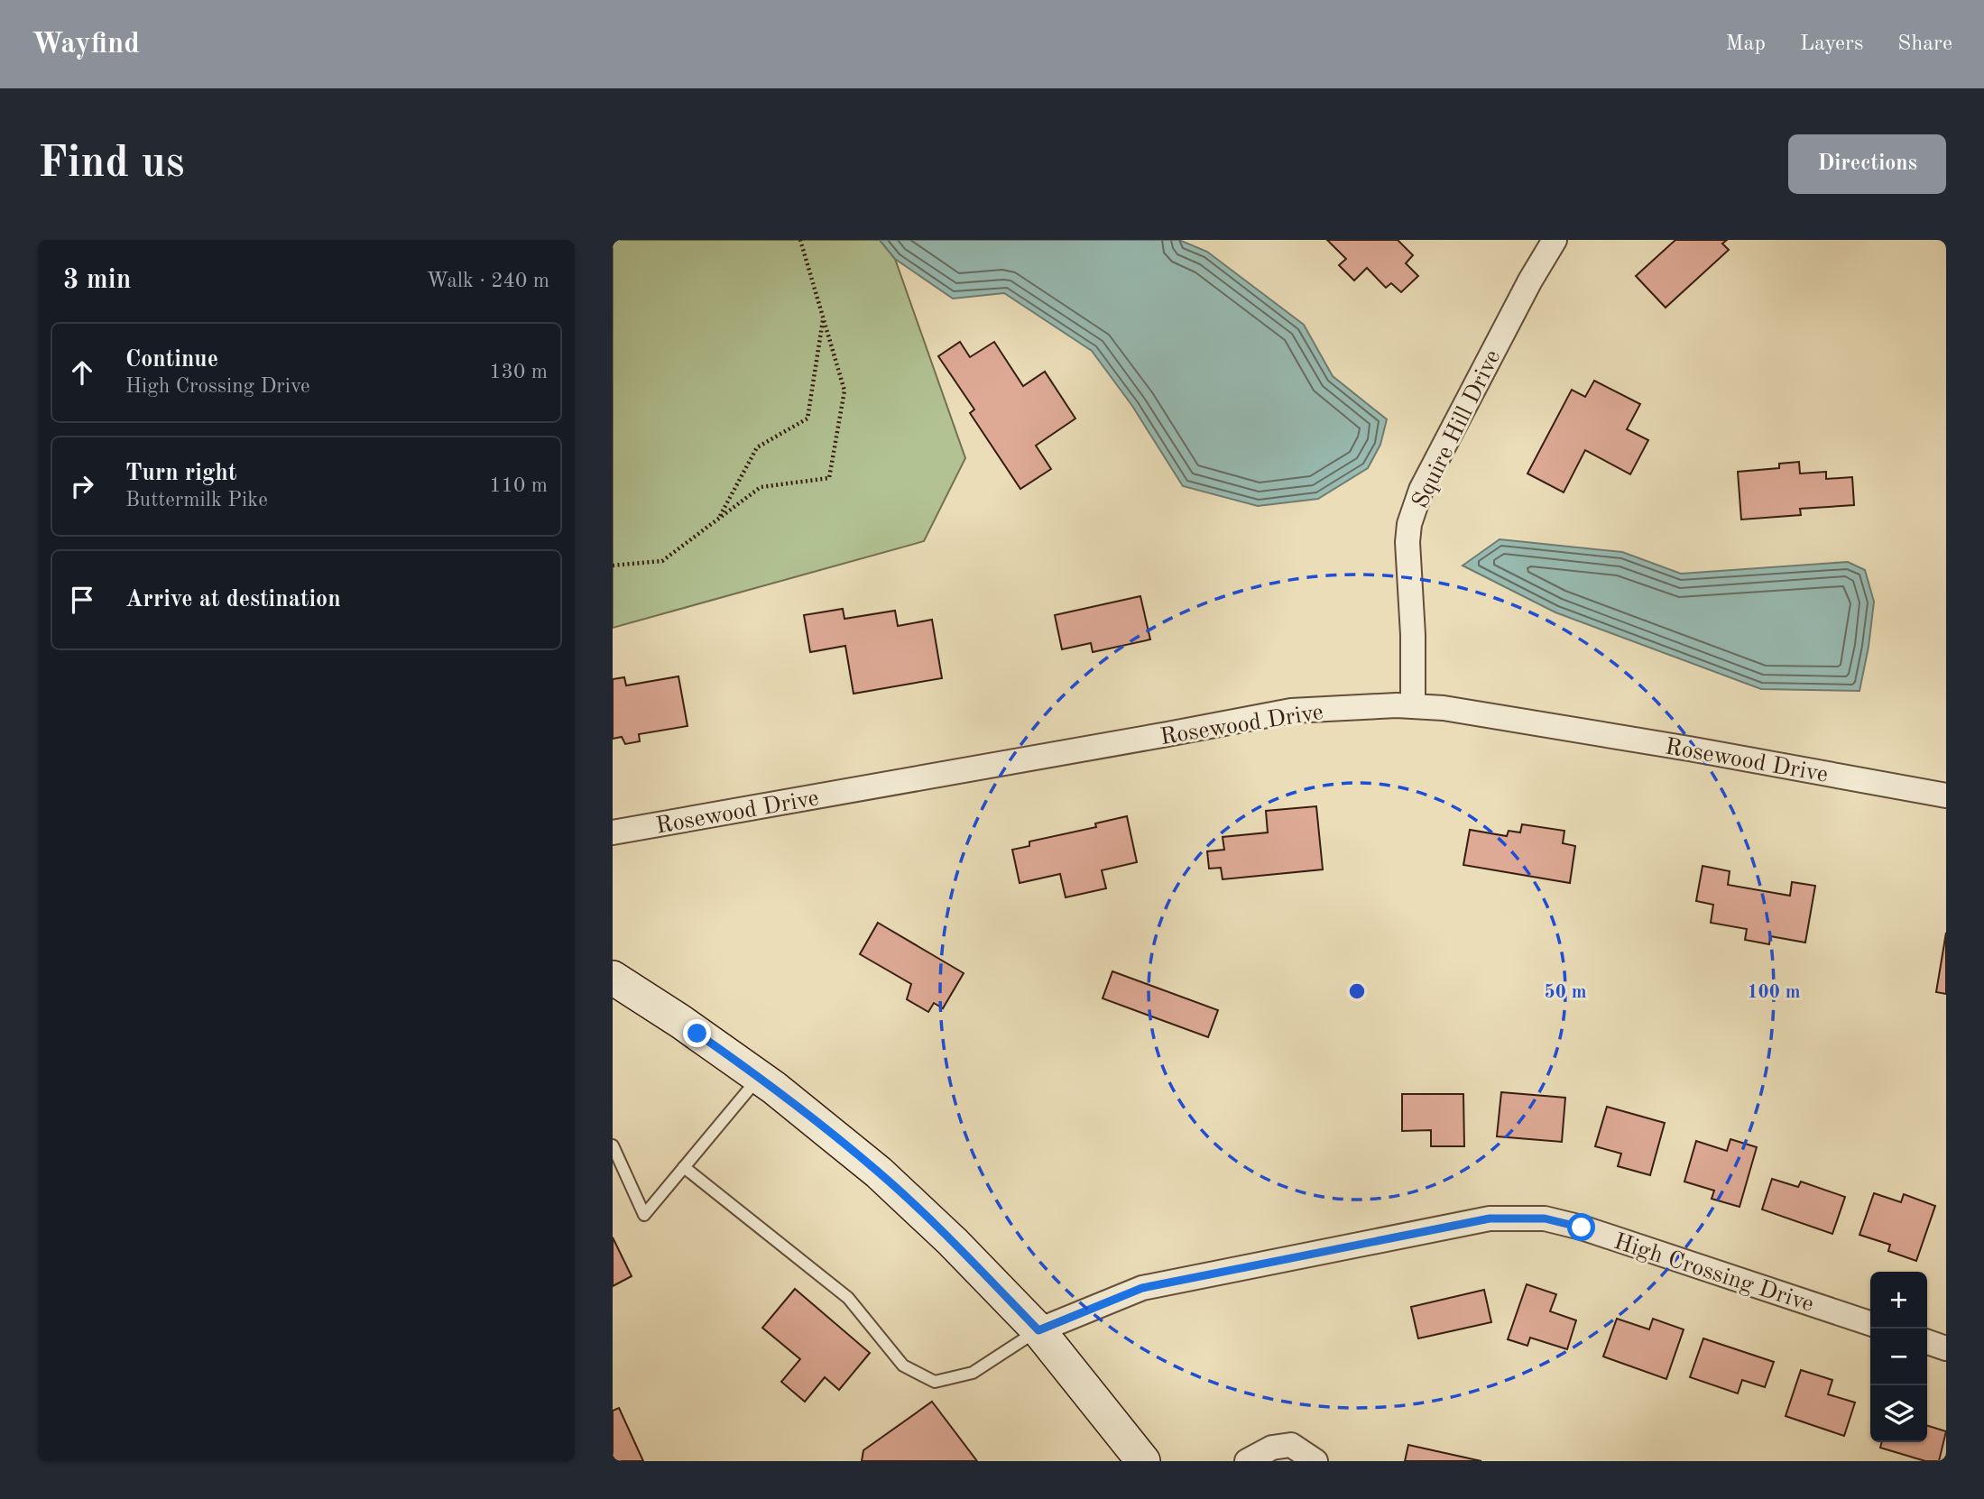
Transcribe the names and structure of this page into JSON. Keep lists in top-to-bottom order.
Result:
{
  "streets": {
    "street": ["Squire Hill Drive", "Rosewood Drive", "High Crossing Drive"]
  },
  "crossings": [
    ["Squire Hill Drive", "Rosewood Drive"]
  ],
  "page": {
    "header": "Wayfind",
    "nav": ["Map", "Layers", "Share"],
    "buttons": "Directions",
    "title": "Find us",
    "heading": ["3 min", "Walk · 240 m"],
    "list": [
      ["Continue", "High Crossing Drive", "130 m"],
      ["Turn right", "Buttermilk Pike", "110 m"],
      "Arrive at destination"
    ],
    "map_buttons": ["+", "−"]
  },
  "rings": ["50 m", "100 m"]
}
